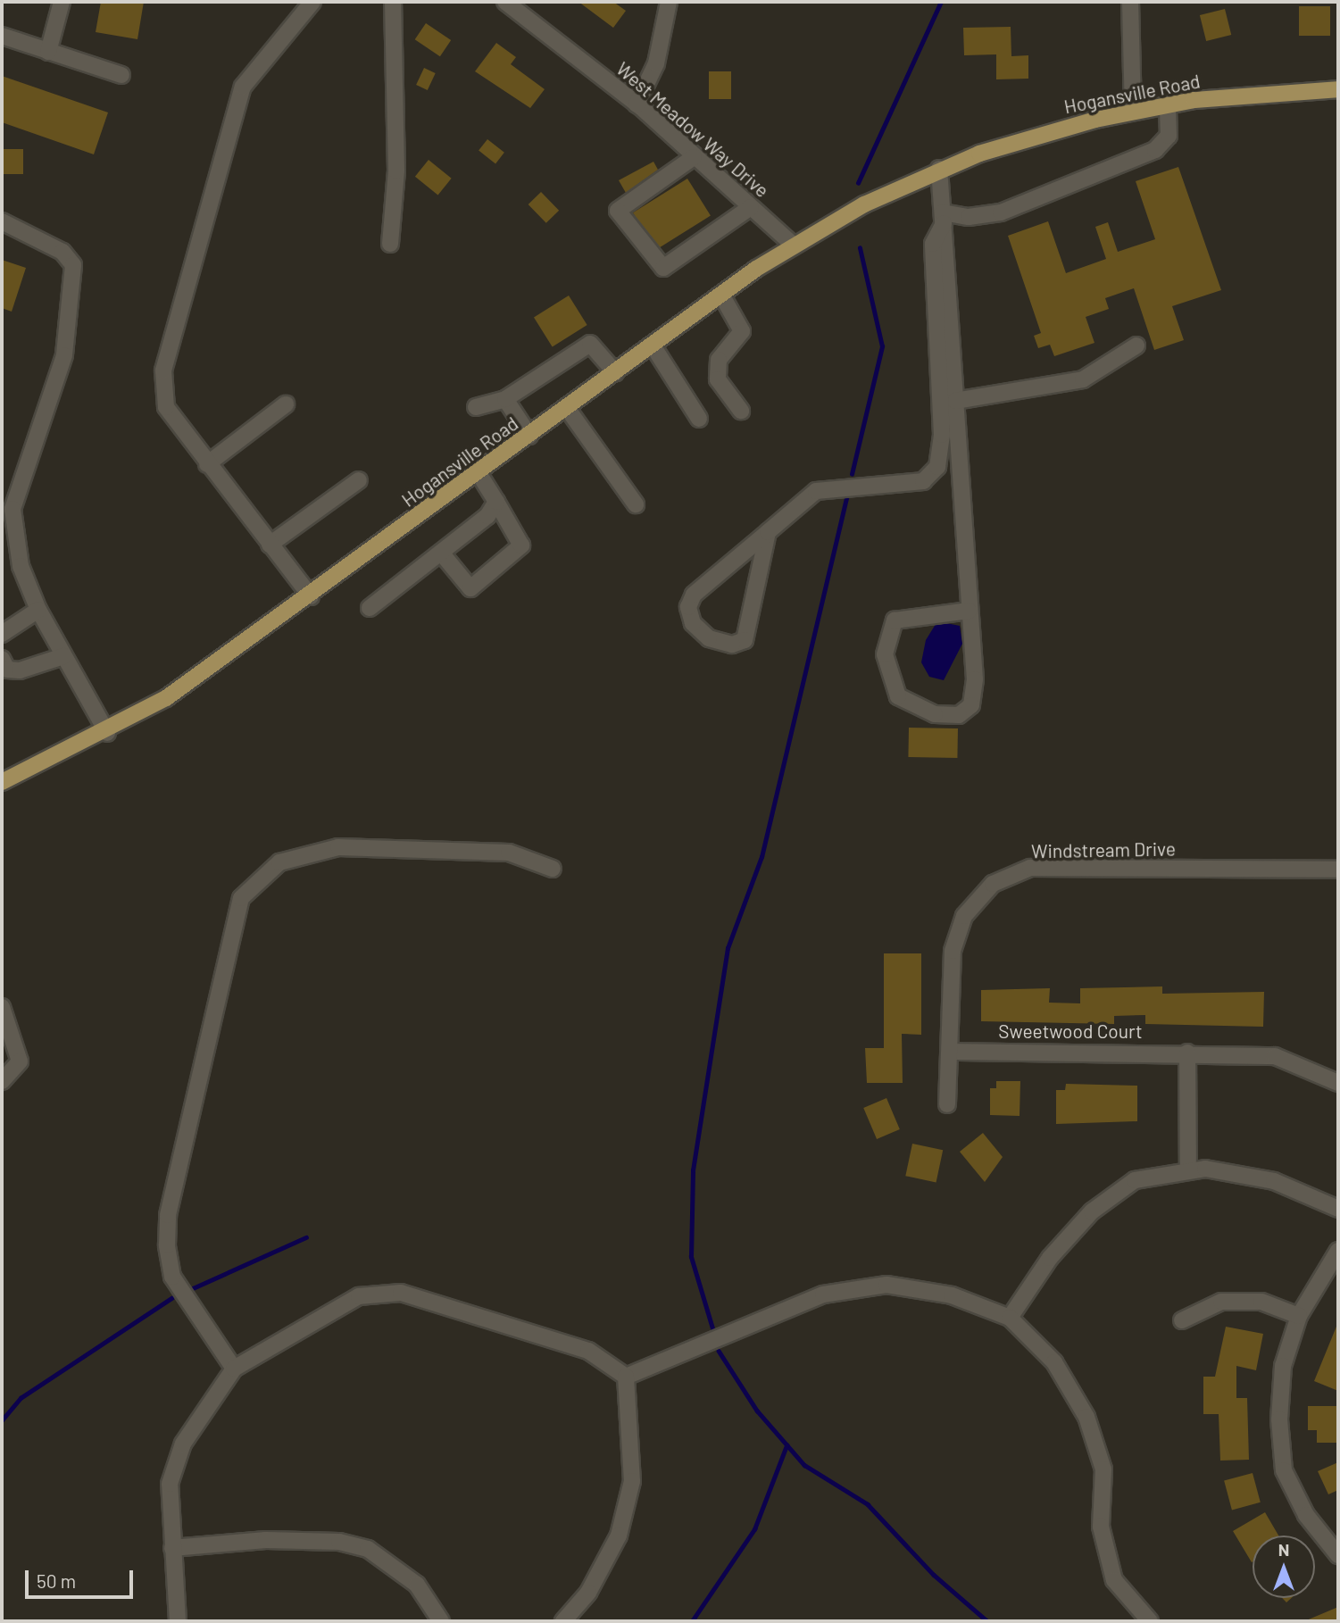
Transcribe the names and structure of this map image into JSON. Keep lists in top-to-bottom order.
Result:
{
  "streets": {
    "main road": ["Hogansville Road"],
    "street": ["West Meadow Way Drive", "Windstream Drive", "Sweetwood Court"]
  },
  "crossings": [
    ["Hogansville Road", "West Meadow Way Drive"],
    ["Windstream Drive", "Sweetwood Court"]
  ],
  "scale_bar": "50 m",
  "north": "top"
}
